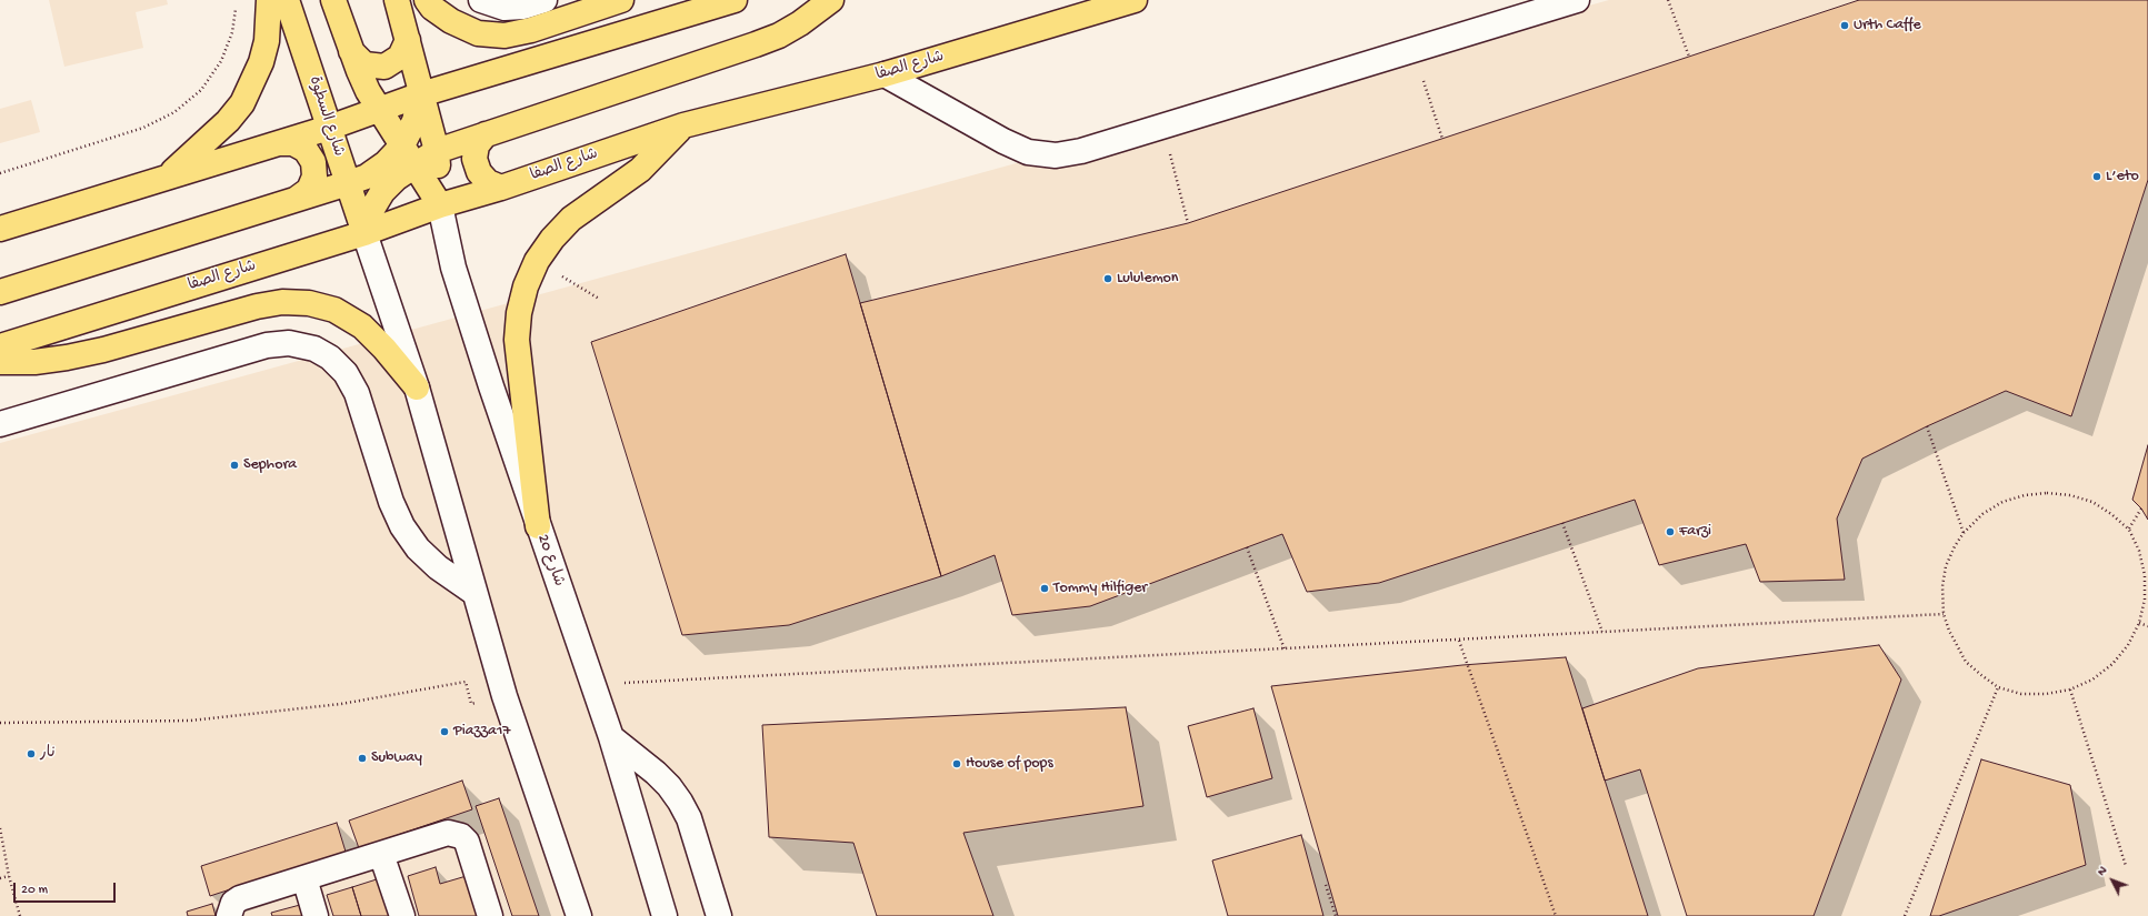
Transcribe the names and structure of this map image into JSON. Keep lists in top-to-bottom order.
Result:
{
  "streets": {
    "main road": ["شارع الصفا", "شارع السطوة"],
    "street": ["شارع 20"]
  },
  "crossings": [
    ["شارع الصفا", "شارع السطوة"],
    ["شارع الصفا", "شارع 20"]
  ],
  "places": [
    "Urth Caffe",
    "L’eto",
    "Lululemon",
    "Sephora",
    "Farzi",
    "Tommy Hilfiger",
    "Piazza17",
    "نار",
    "Subway",
    "House of pops"
  ],
  "scale_bar": "20 m",
  "north": "top left"
}
